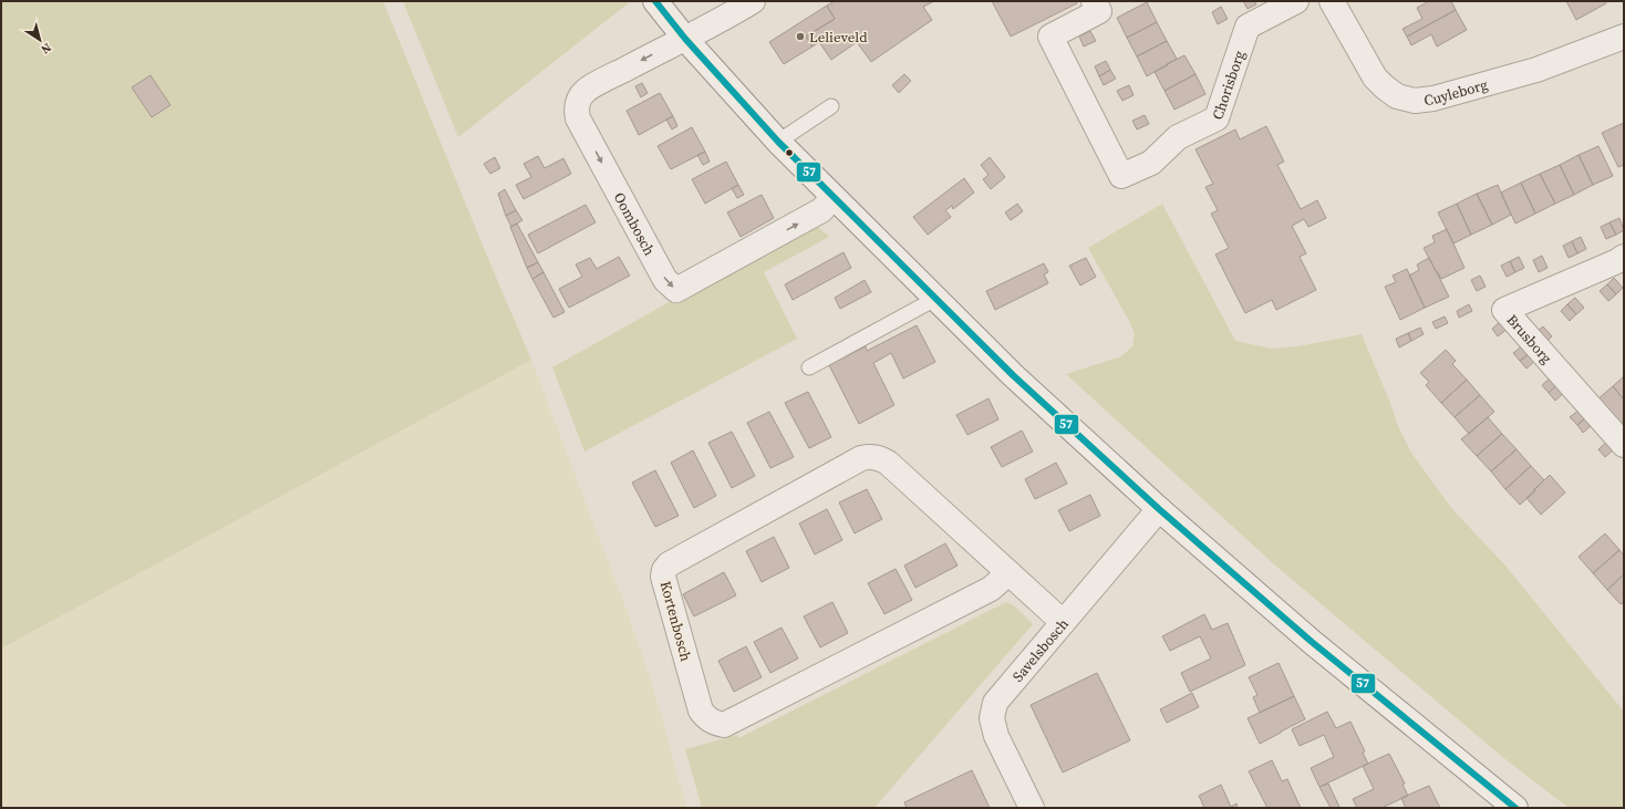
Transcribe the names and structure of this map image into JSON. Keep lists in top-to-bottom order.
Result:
{
  "streets": {
    "street": [
      "Chorisborg",
      "Cuyleborg",
      "Oombosch",
      "Brusborg",
      "Kortenbosch",
      "Savelsbosch"
    ]
  },
  "crossings": [
    ["Kortenbosch", "Savelsbosch"]
  ],
  "places": ["Lelieveld"],
  "lines": ["transit line 57"],
  "north": "bottom right"
}
